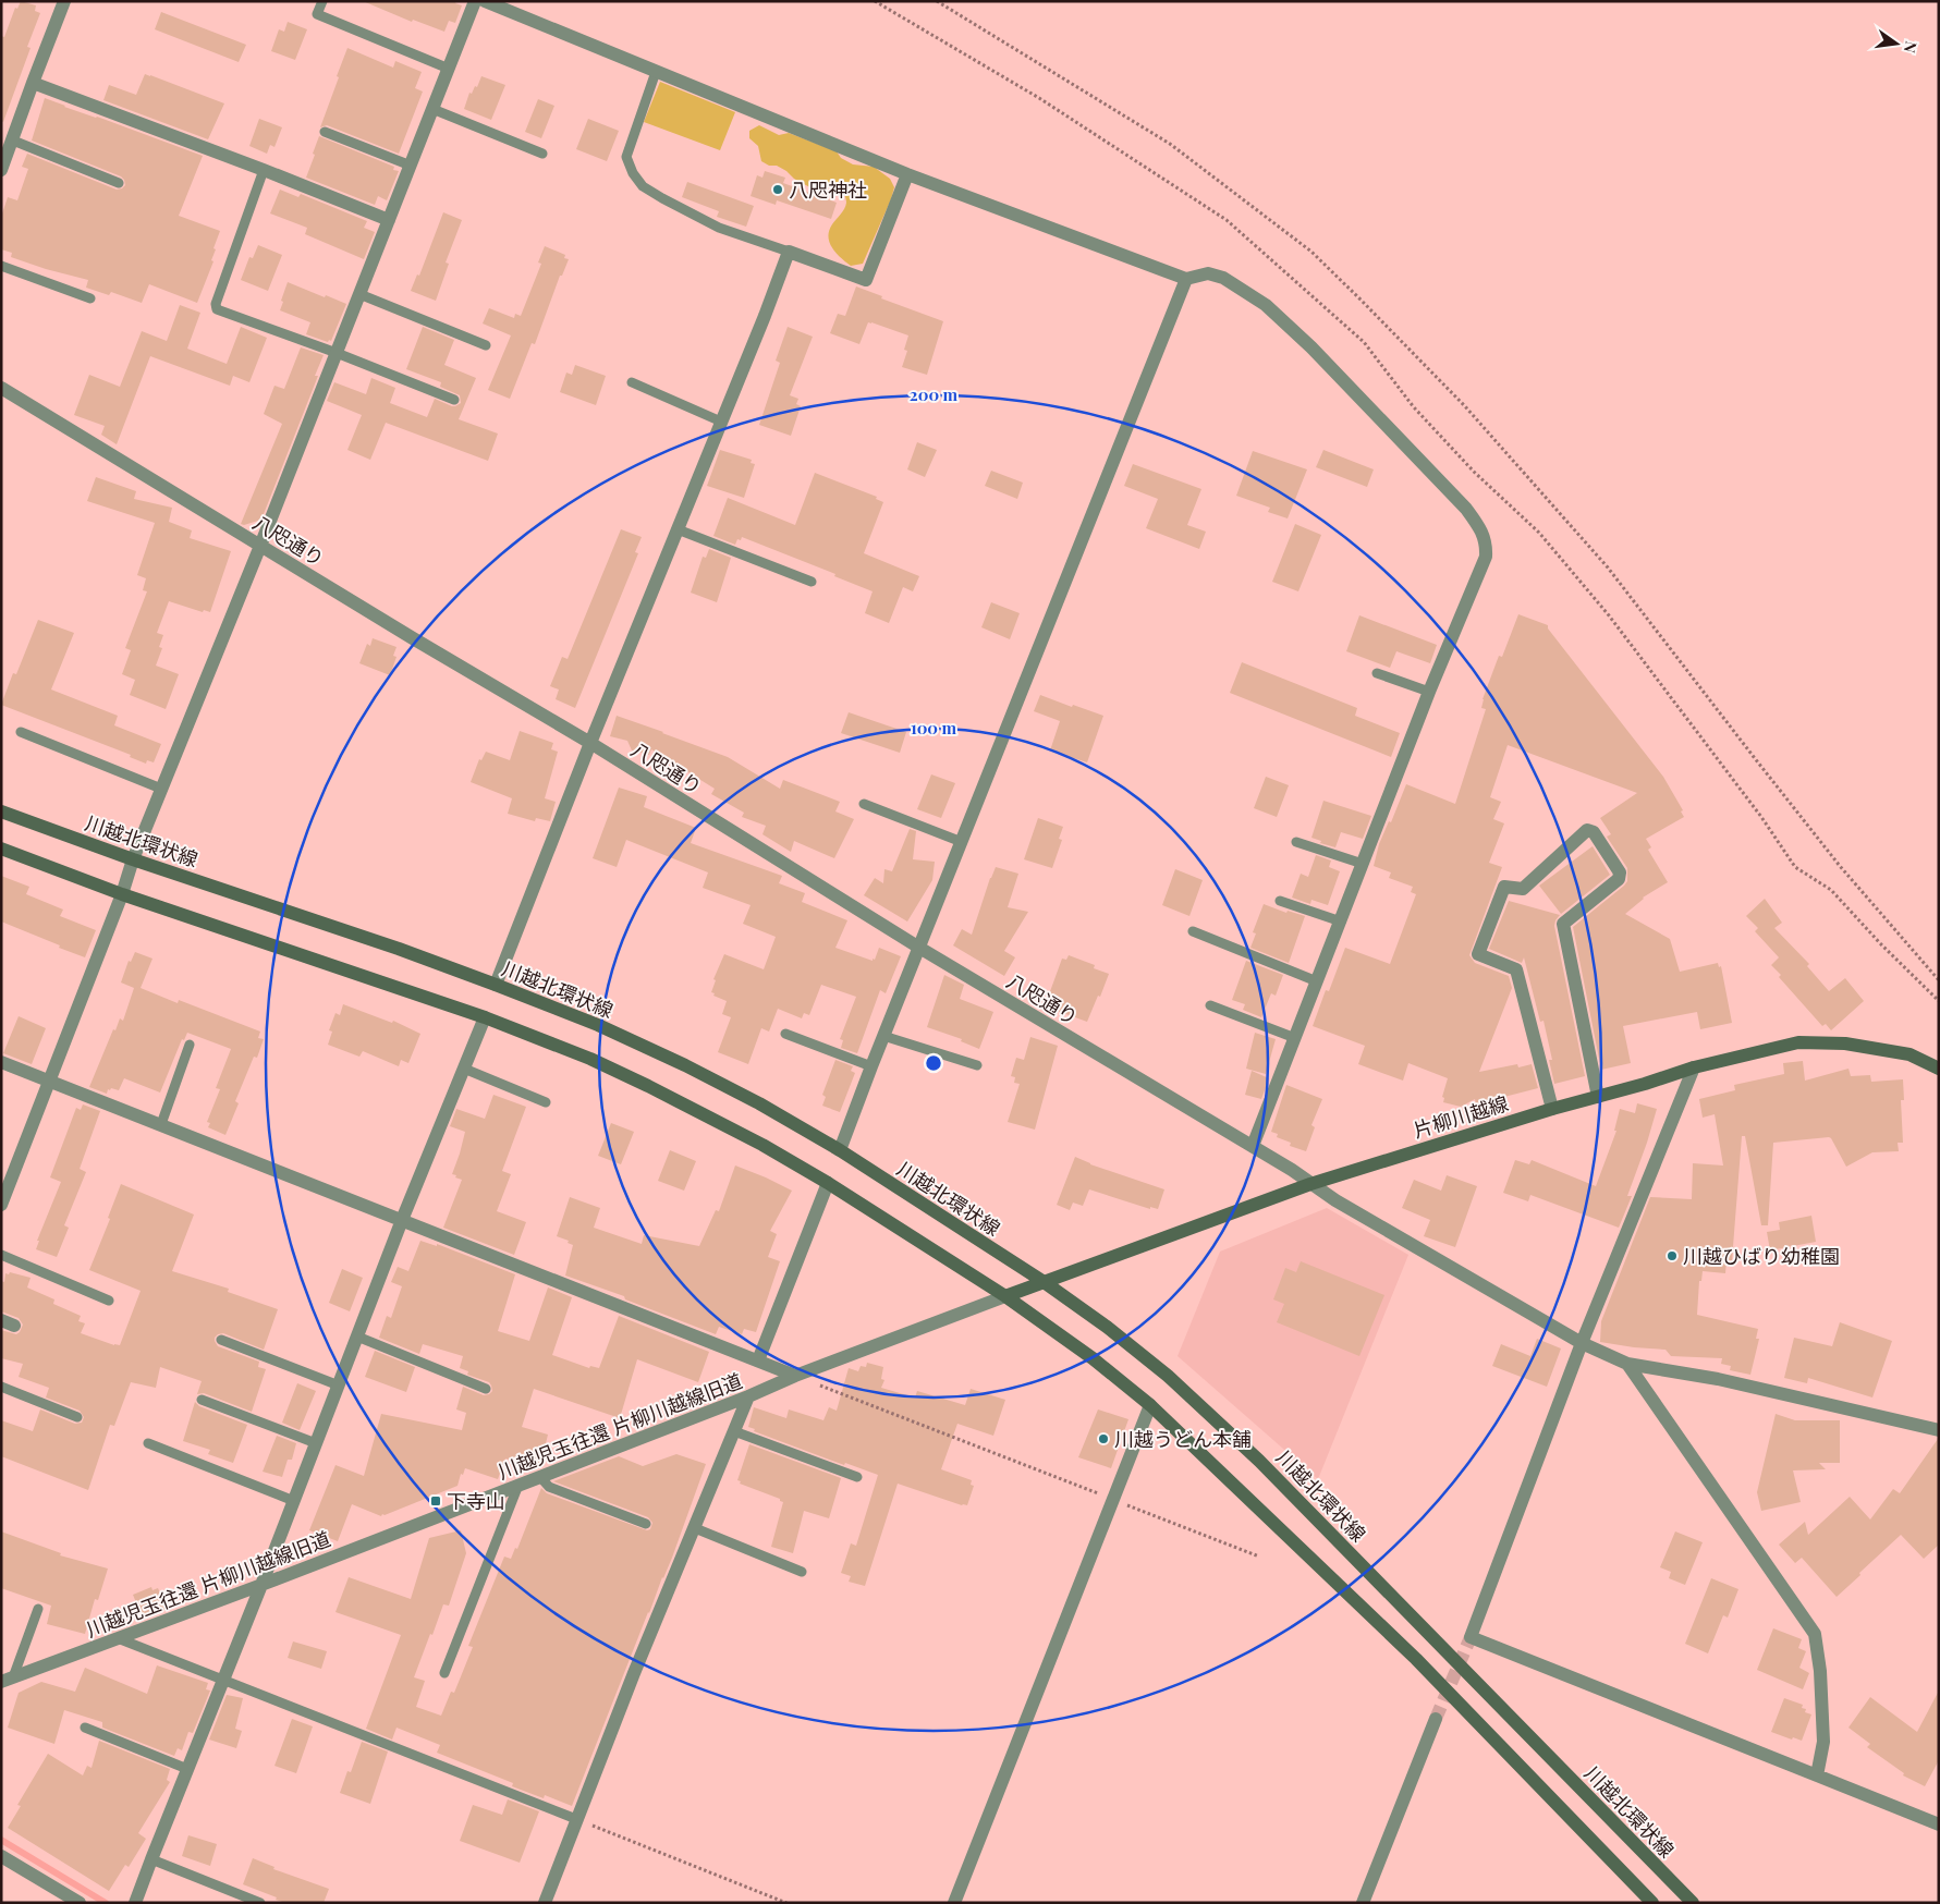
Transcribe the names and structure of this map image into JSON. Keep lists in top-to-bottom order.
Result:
{
  "streets": {
    "main road": ["川越北環状線", "片柳川越線"],
    "street": ["八咫通り", "川越児玉往還 片柳川越線旧道"]
  },
  "crossings": [
    ["八咫通り", "片柳川越線"],
    ["川越北環状線", "片柳川越線"],
    ["片柳川越線", "川越児玉往還 片柳川越線旧道"]
  ],
  "places": {
    "other": ["八咫神社", "川越ひばり幼稚園", "川越うどん本舗"],
    "transit": ["下寺山"]
  },
  "north": "right",
  "rings": ["200 m", "100 m"]
}
